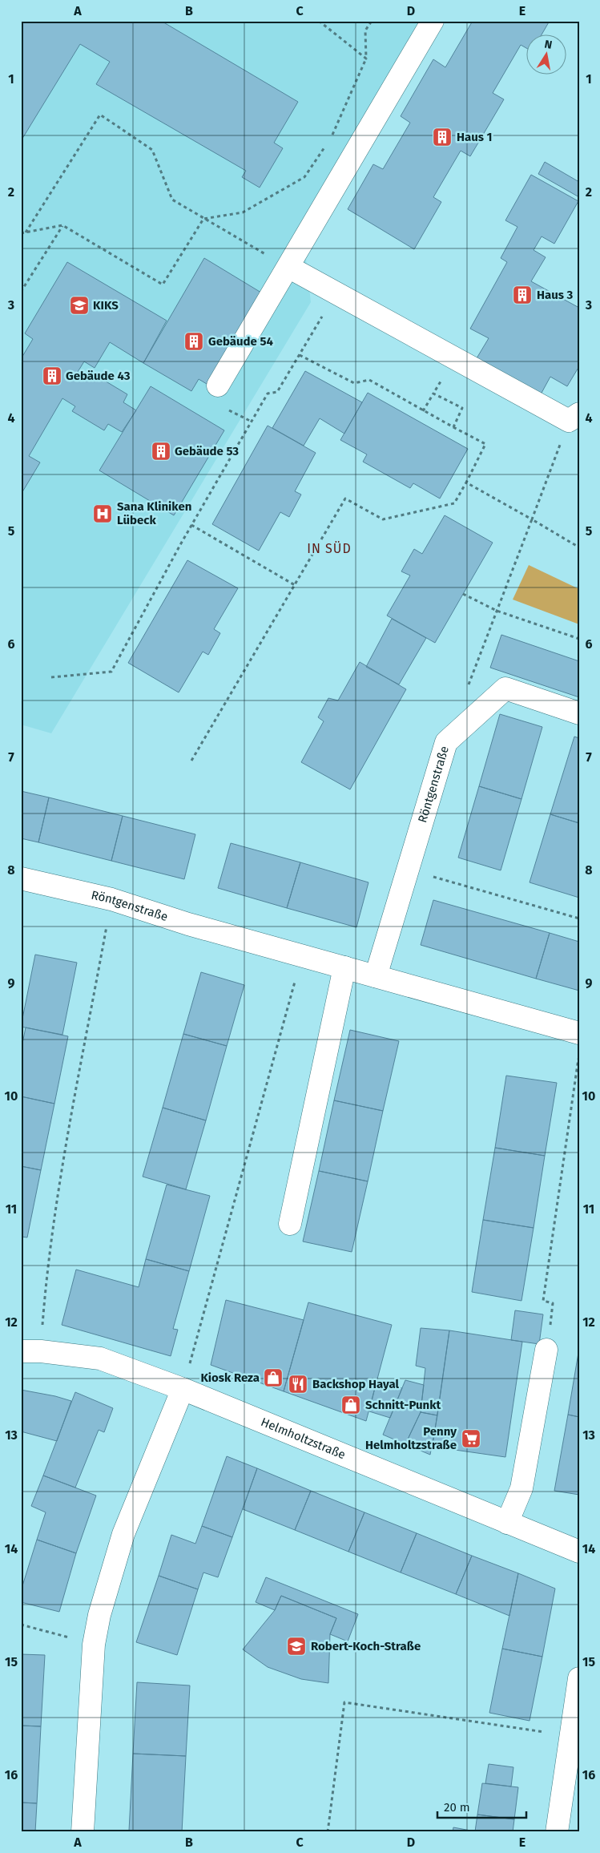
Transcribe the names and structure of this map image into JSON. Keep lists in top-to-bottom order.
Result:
{
  "streets": {
    "street": ["Röntgenstraße", "Helmholtzstraße"]
  },
  "districts": ["IN SÜD"],
  "places": {
    "building": [
      "Haus 1",
      "Haus 3",
      "Gebäude 54",
      "Gebäude 43",
      "Gebäude 53"
    ],
    "school or university": ["KIKS", "Robert-Koch-Straße"],
    "hospital": ["Sana Kliniken Lübeck"],
    "shop": ["Kiosk Reza", "Schnitt-Punkt"],
    "restaurant": ["Backshop Hayal"],
    "supermarket": ["Penny Helmholtzstraße"]
  },
  "scale_bar": "20 m",
  "north": "top",
  "grid": {
    "columns": [
      "A",
      "B",
      "C",
      "D",
      "E"
    ],
    "rows": [
      "1",
      "2",
      "3",
      "4",
      "5",
      "6",
      "7",
      "8",
      "9",
      "10",
      "11",
      "12",
      "13",
      "14",
      "15",
      "16"
    ]
  }
}
